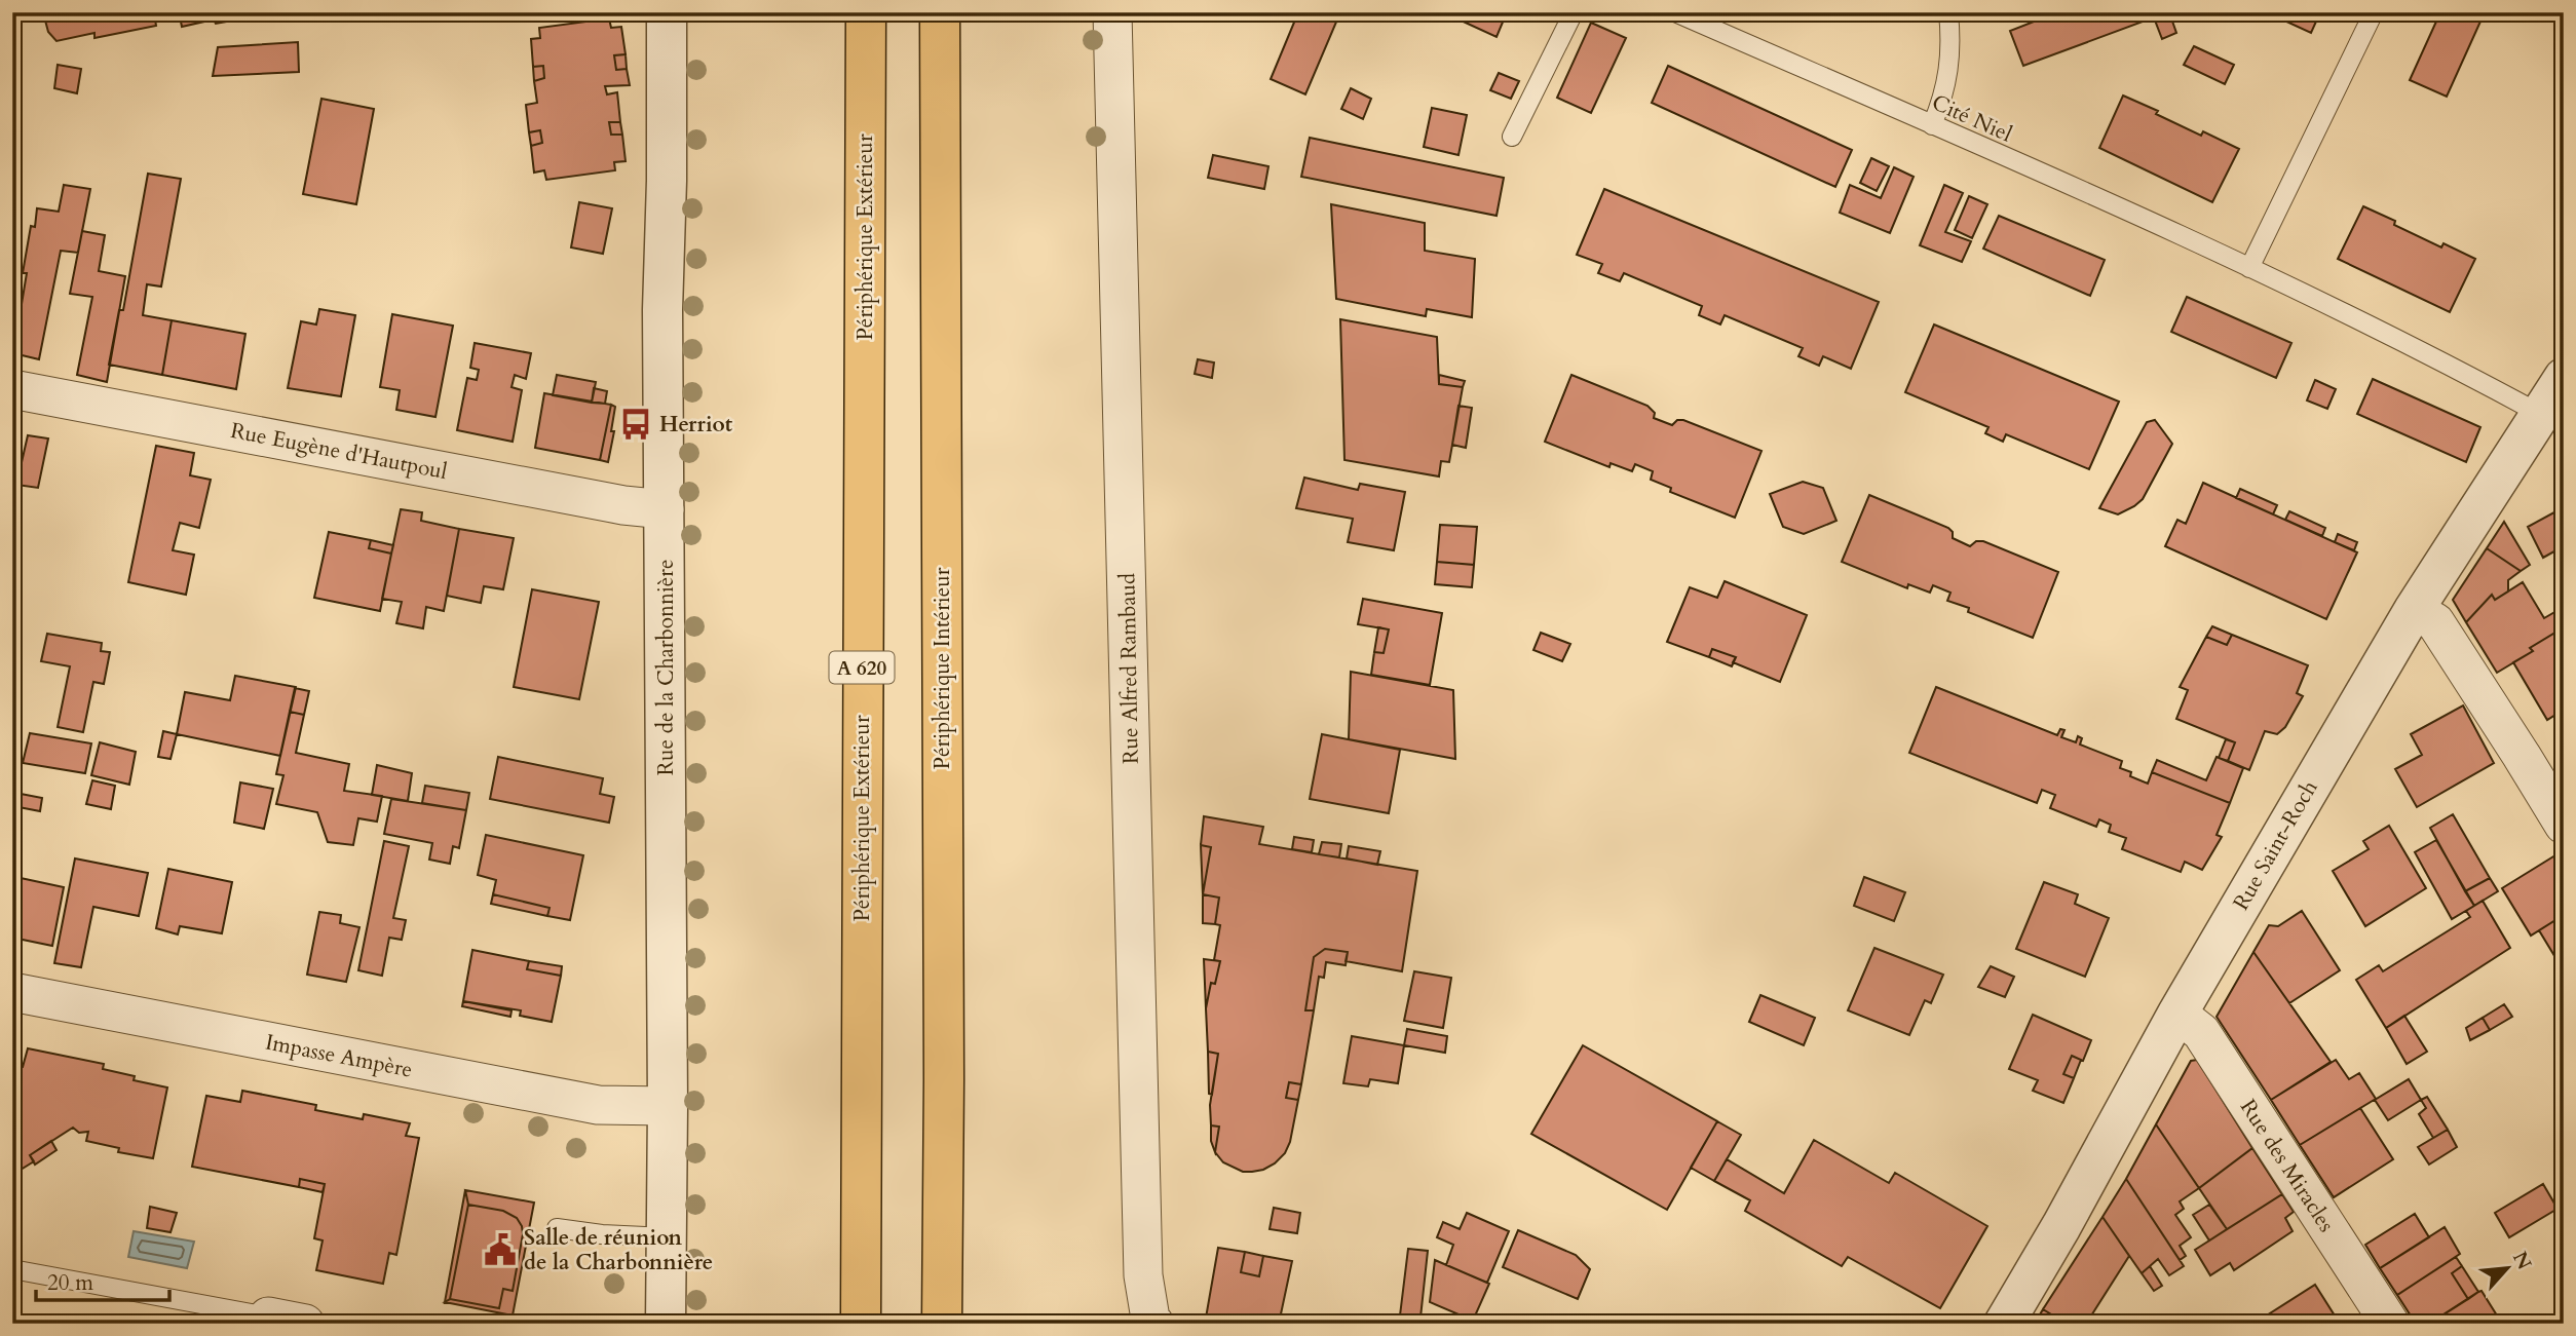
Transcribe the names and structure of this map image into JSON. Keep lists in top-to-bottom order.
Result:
{
  "streets": {
    "highway": ["Périphérique Extérieur", "A 620", "Périphérique Intérieur"],
    "street": [
      "Rue Eugène d'Hautpoul",
      "Rue de la Charbonnière",
      "Rue Alfred Rambaud",
      "Rue Saint-Roch",
      "Impasse Ampère",
      "Rue des Miracles"
    ],
    "lane": ["Cité Niel"]
  },
  "crossings": [
    ["Cité Niel", "Rue Saint-Roch"],
    ["Rue Eugène d'Hautpoul", "Rue de la Charbonnière"],
    ["Rue de la Charbonnière", "Impasse Ampère"],
    ["Rue Saint-Roch", "Rue des Miracles"]
  ],
  "places": {
    "bus stop": ["Herriot"],
    "public building": ["Salle de réunion de la Charbonnière"]
  },
  "scale_bar": "20 m",
  "north": "top right"
}
